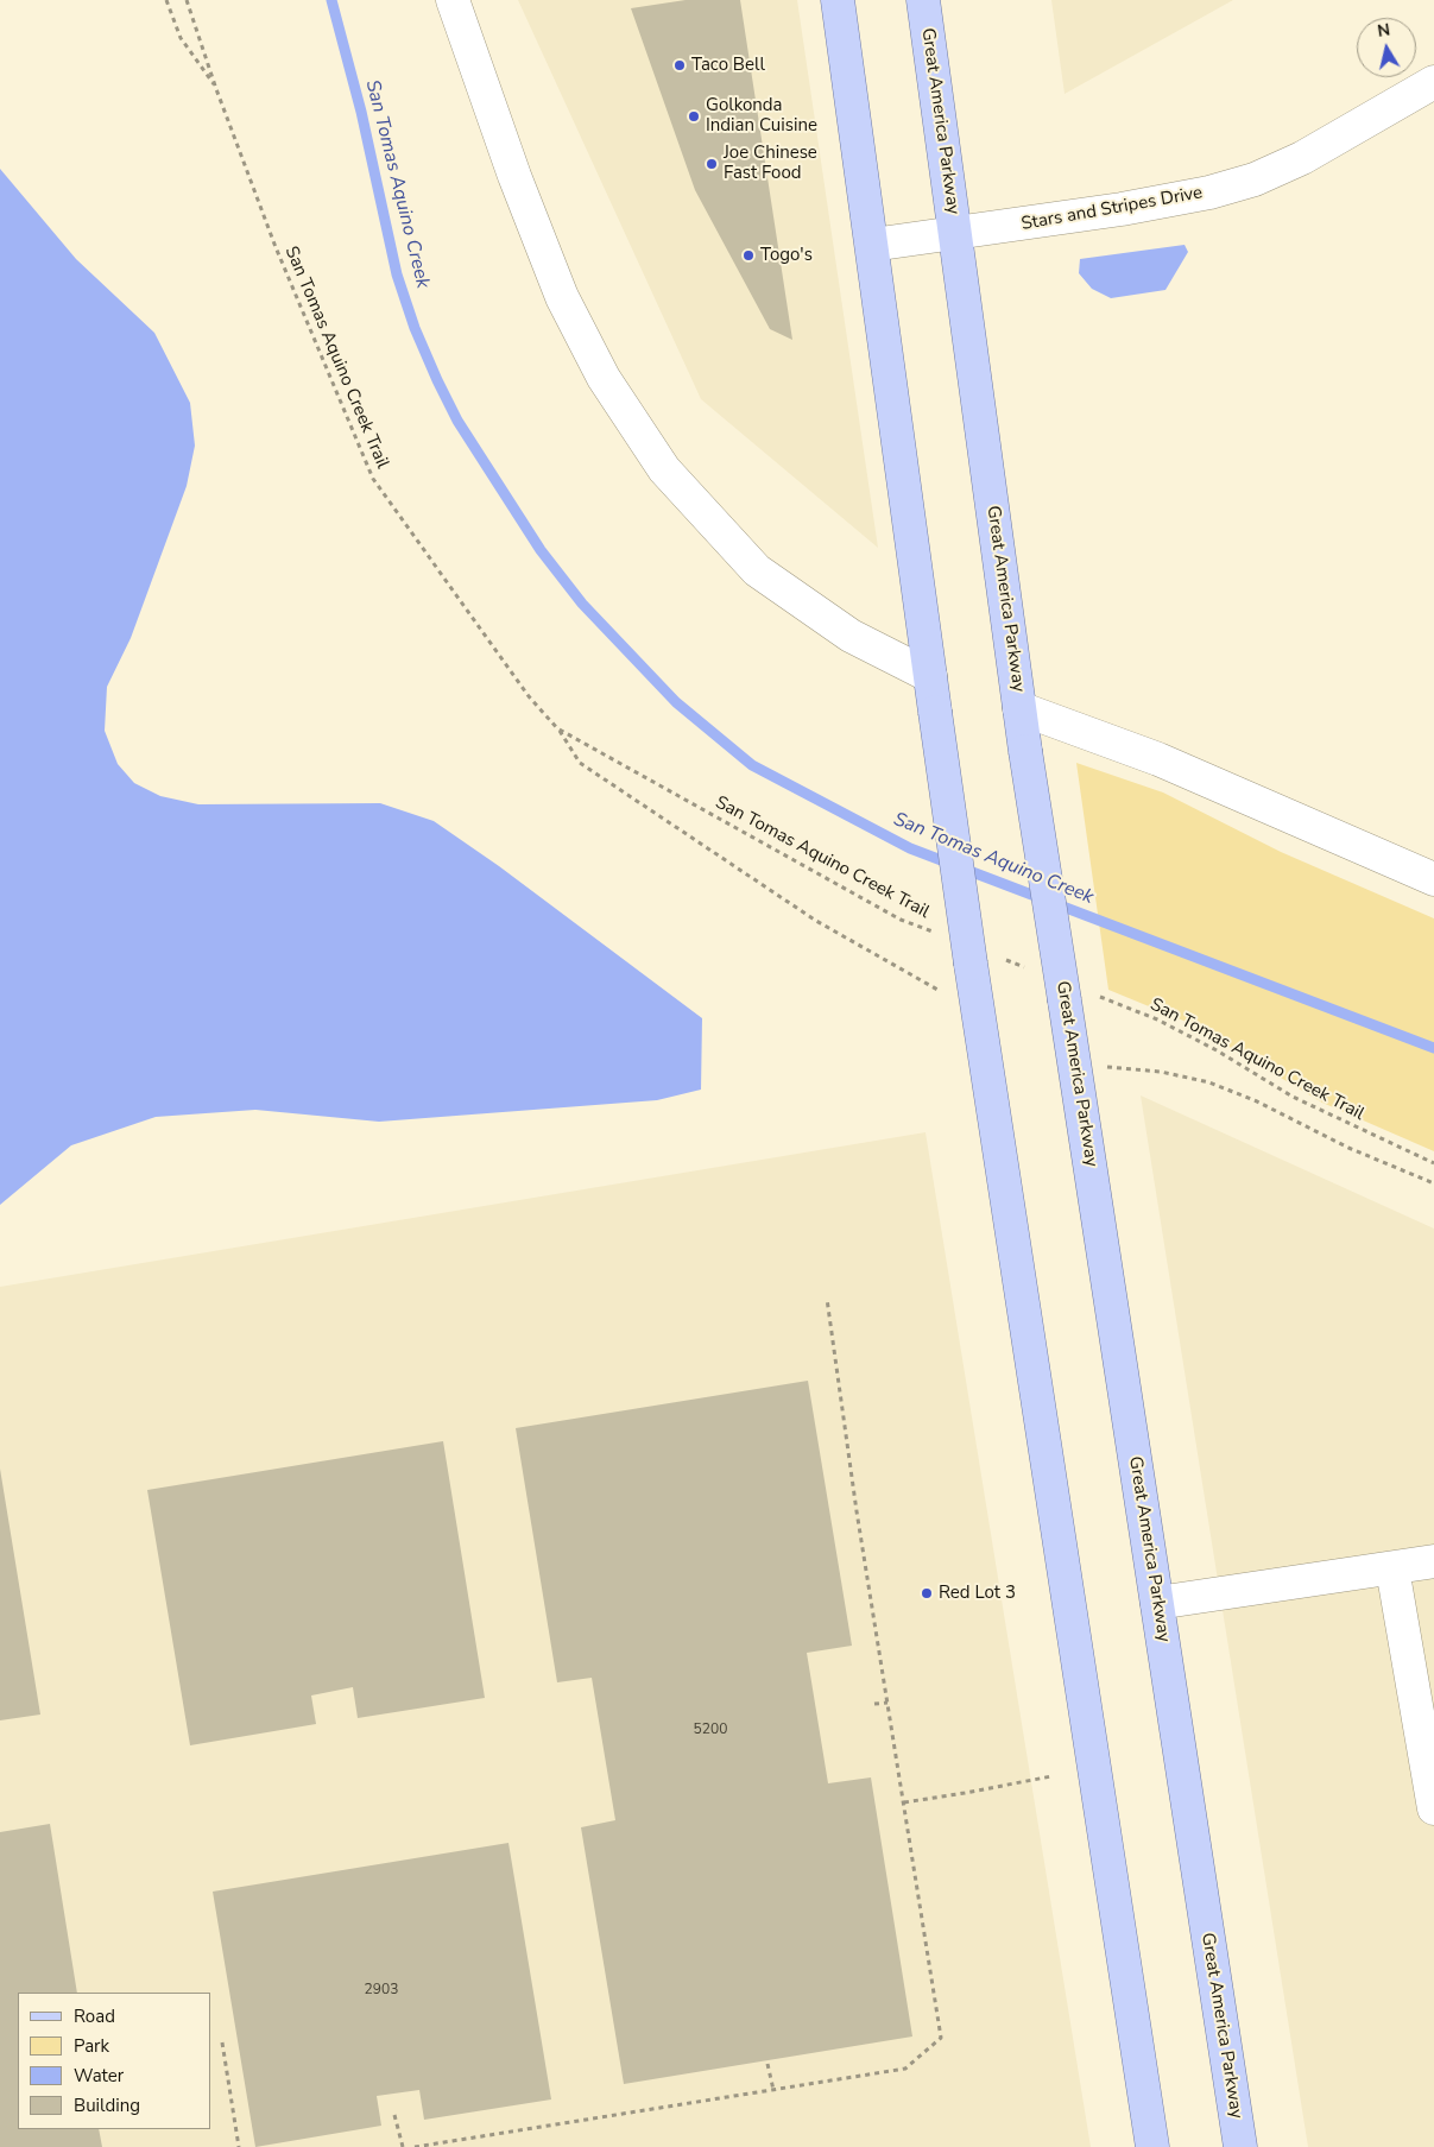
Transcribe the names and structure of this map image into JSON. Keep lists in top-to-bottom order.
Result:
{
  "streets": {
    "main road": ["Great America Parkway"],
    "street": ["Stars and Stripes Drive"],
    "path": ["San Tomas Aquino Creek Trail"]
  },
  "crossings": [
    ["Great America Parkway", "Stars and Stripes Drive"],
    ["Great America Parkway", "San Tomas Aquino Creek Trail"]
  ],
  "water": ["San Tomas Aquino Creek"],
  "places": [
    "Taco Bell",
    "Golkonda Indian Cuisine",
    "Joe Chinese Fast Food",
    "Togo's",
    "Red Lot 3"
  ],
  "house_numbers": ["5200", "2903"],
  "legend": [
    "Road",
    "Park",
    "Water",
    "Building"
  ],
  "north": "top"
}
